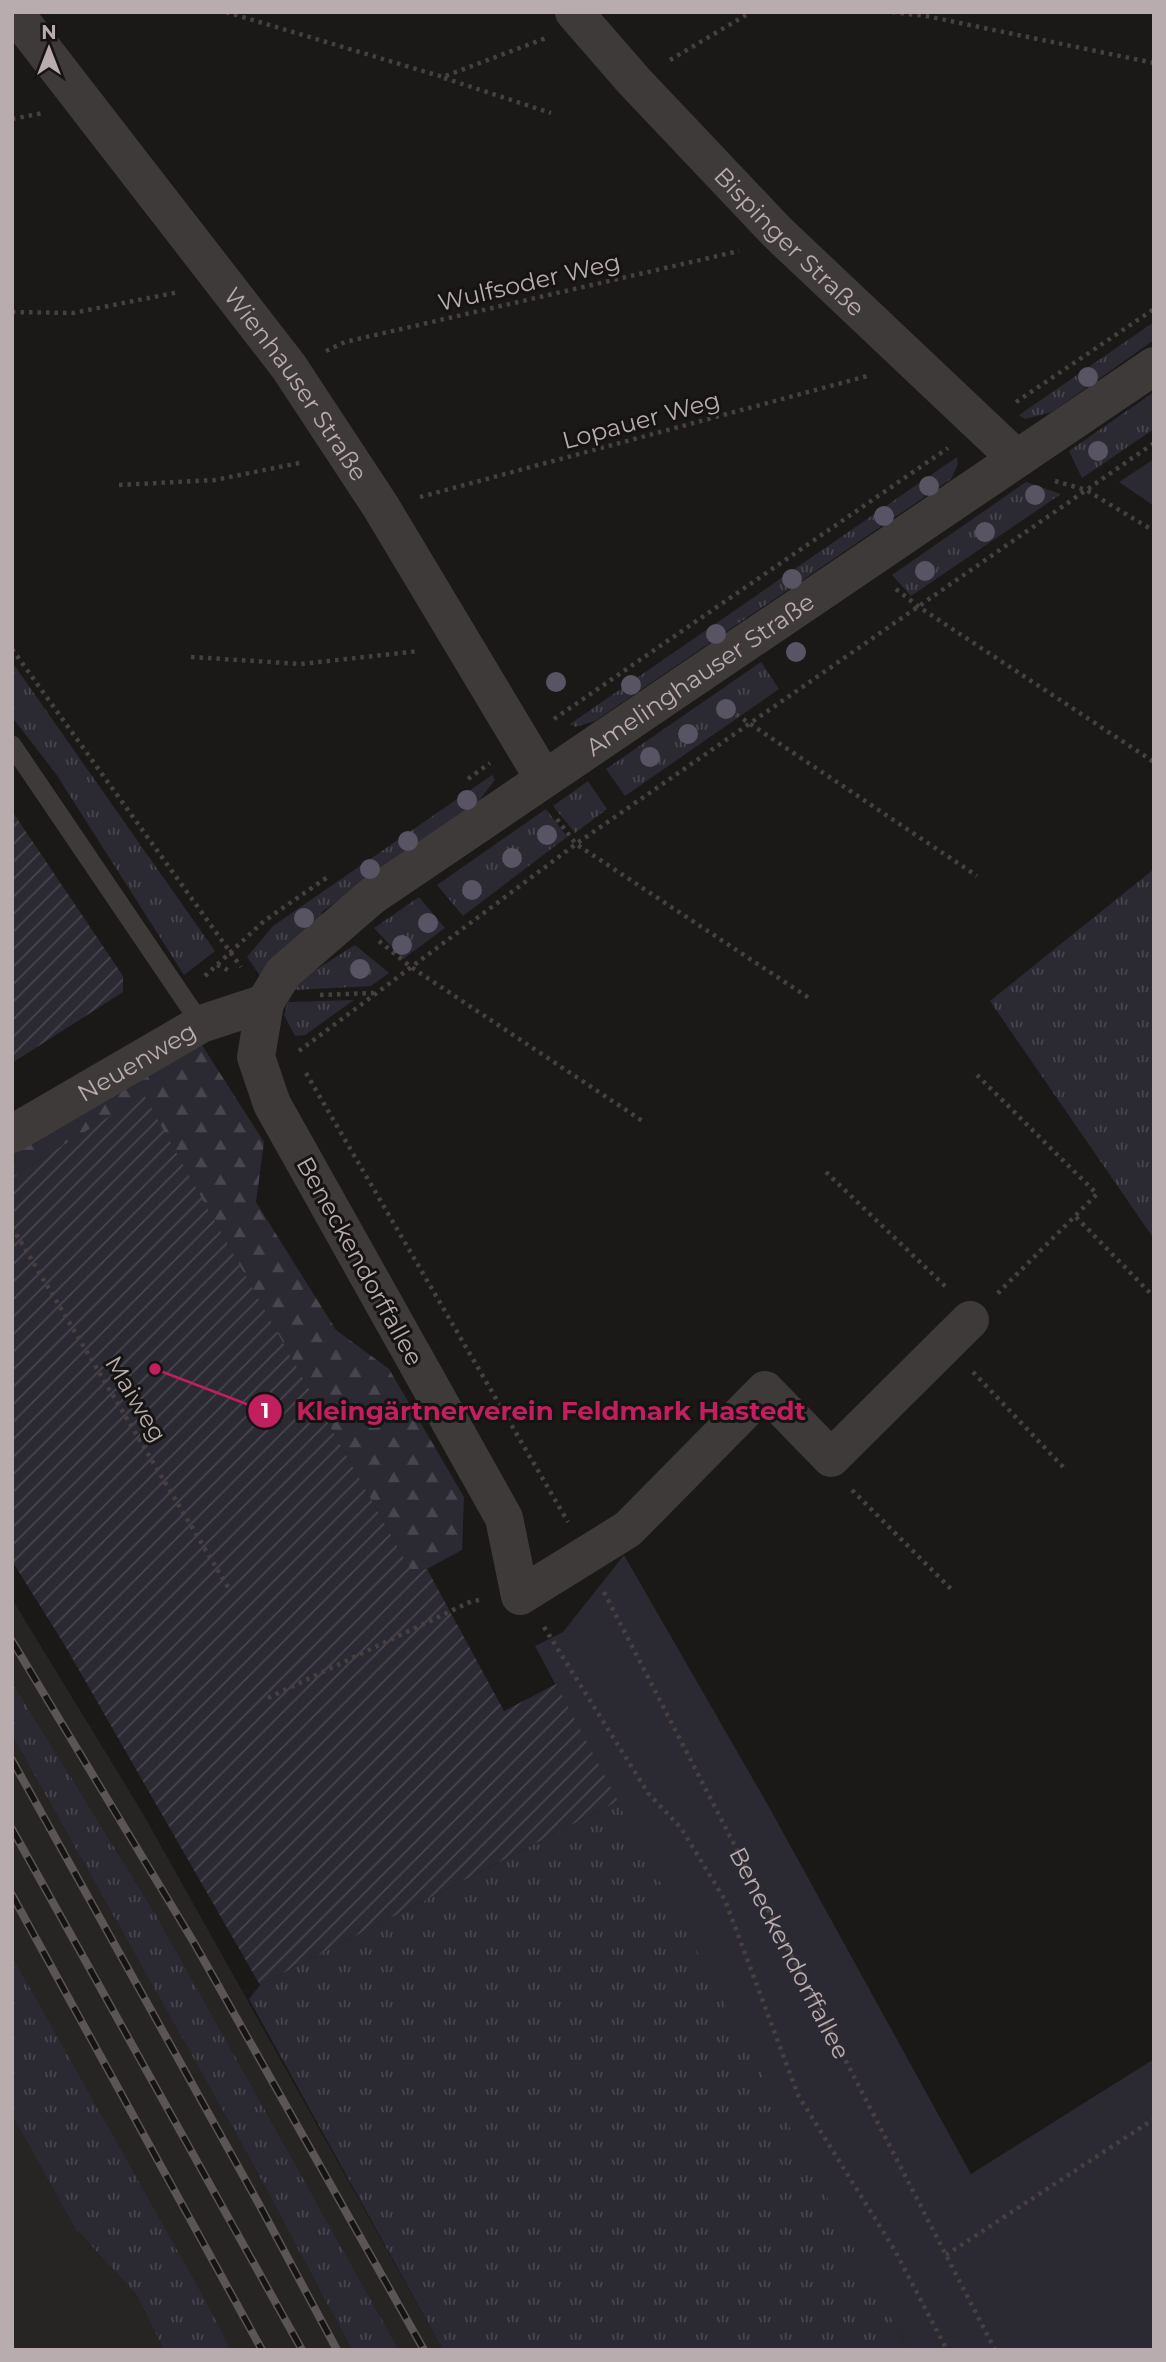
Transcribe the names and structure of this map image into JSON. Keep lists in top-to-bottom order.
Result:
{
  "streets": {
    "street": [
      "Bispinger Straße",
      "Wienhauser Straße",
      "Amelinghauser Straße",
      "Neuenweg",
      "Beneckendorffallee"
    ],
    "path": ["Wulfsoder Weg", "Lopauer Weg", "Maiweg"]
  },
  "crossings": [
    ["Bispinger Straße", "Wulfsoder Weg"],
    ["Bispinger Straße", "Lopauer Weg"],
    ["Bispinger Straße", "Amelinghauser Straße"],
    ["Wulfsoder Weg", "Wienhauser Straße"],
    ["Wienhauser Straße", "Lopauer Weg"],
    ["Wienhauser Straße", "Amelinghauser Straße"],
    ["Amelinghauser Straße", "Neuenweg"],
    ["Amelinghauser Straße", "Beneckendorffallee"],
    ["Neuenweg", "Beneckendorffallee"]
  ],
  "places": ["Kleingärtnerverein Feldmark Hastedt"],
  "north": "top"
}
